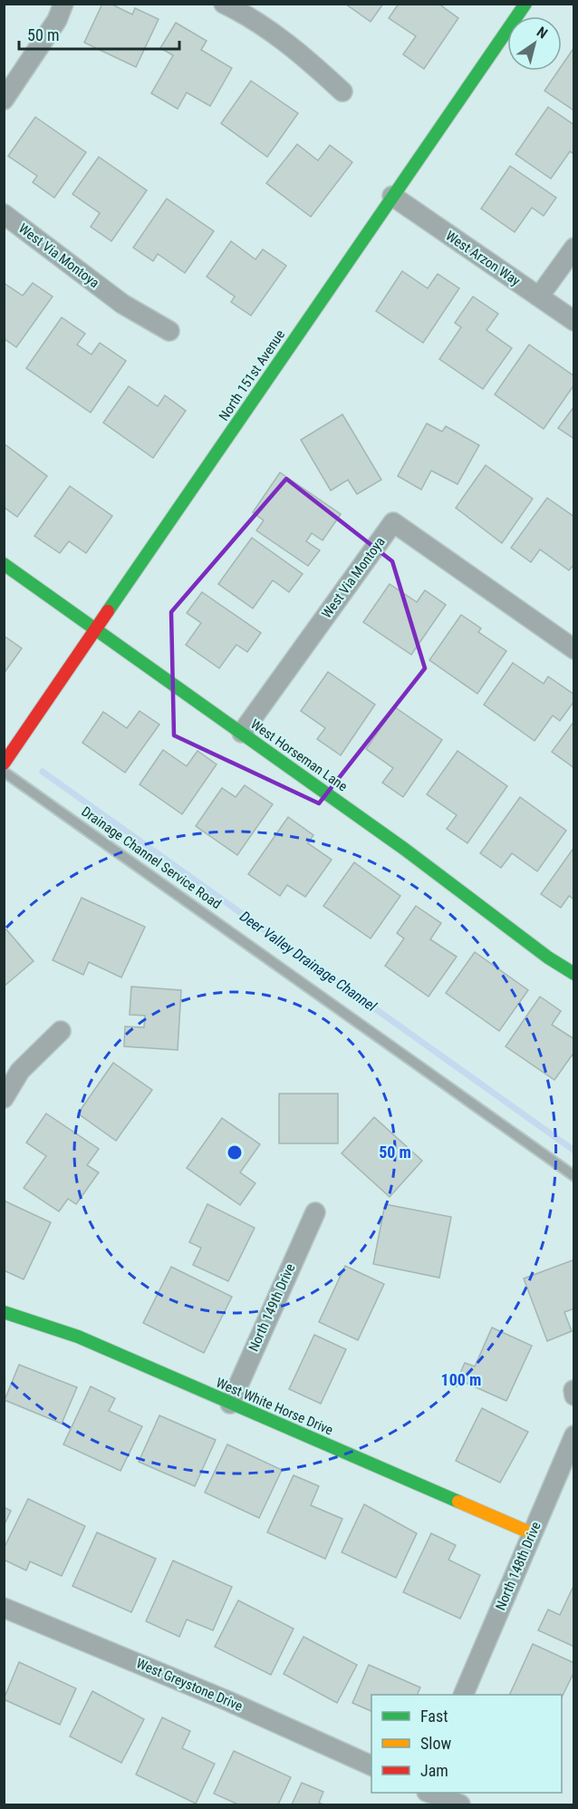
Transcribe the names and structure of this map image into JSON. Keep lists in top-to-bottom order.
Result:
{
  "streets": {
    "street": [
      "West Via Montoya",
      "West Arzon Way",
      "North 151st Avenue",
      "West Horseman Lane",
      "North 149th Drive",
      "West White Horse Drive",
      "North 148th Drive",
      "West Greystone Drive"
    ],
    "lane": ["Drainage Channel Service Road"]
  },
  "crossings": [
    ["West Via Montoya", "West Horseman Lane"],
    ["West Arzon Way", "North 151st Avenue"],
    ["North 151st Avenue", "West Horseman Lane"],
    ["North 149th Drive", "West White Horse Drive"],
    ["West White Horse Drive", "North 148th Drive"]
  ],
  "water": ["Deer Valley Drainage Channel"],
  "legend": ["Fast", "Slow", "Jam"],
  "scale_bar": "50 m",
  "north": "top right",
  "rings": ["50 m", "100 m"]
}
